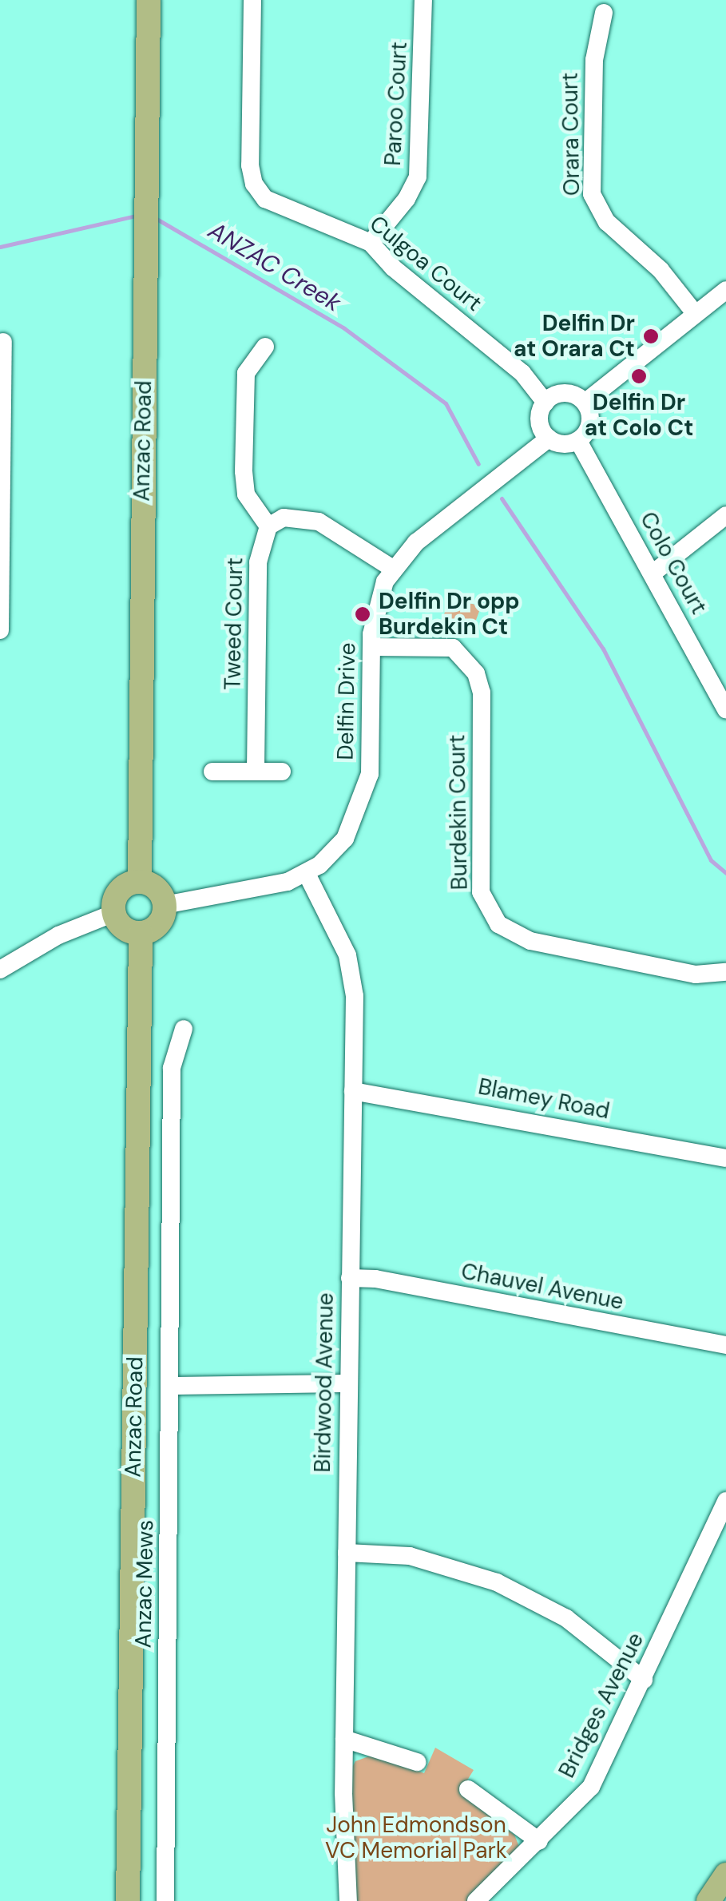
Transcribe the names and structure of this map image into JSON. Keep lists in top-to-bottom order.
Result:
{
  "streets": {
    "main road": ["Anzac Road"],
    "street": [
      "Paroo Court",
      "Orara Court",
      "Culgoa Court",
      "Colo Court",
      "Tweed Court",
      "Delfin Drive",
      "Burdekin Court",
      "Blamey Road",
      "Chauvel Avenue",
      "Birdwood Avenue",
      "Anzac Mews",
      "Bridges Avenue"
    ]
  },
  "crossings": [
    ["Paroo Court", "Culgoa Court"],
    ["Culgoa Court", "Colo Court"],
    ["Culgoa Court", "Delfin Drive"],
    ["Anzac Road", "Delfin Drive"],
    ["Colo Court", "Delfin Drive"],
    ["Delfin Drive", "Burdekin Court"],
    ["Delfin Drive", "Birdwood Avenue"],
    ["Blamey Road", "Birdwood Avenue"],
    ["Chauvel Avenue", "Birdwood Avenue"]
  ],
  "water": ["ANZAC Creek"],
  "parks": ["John Edmondson VC Memorial Park"],
  "places": ["Delfin Dr at Orara Ct", "Delfin Dr at Colo Ct", "Delfin Dr opp Burdekin Ct"]
}
